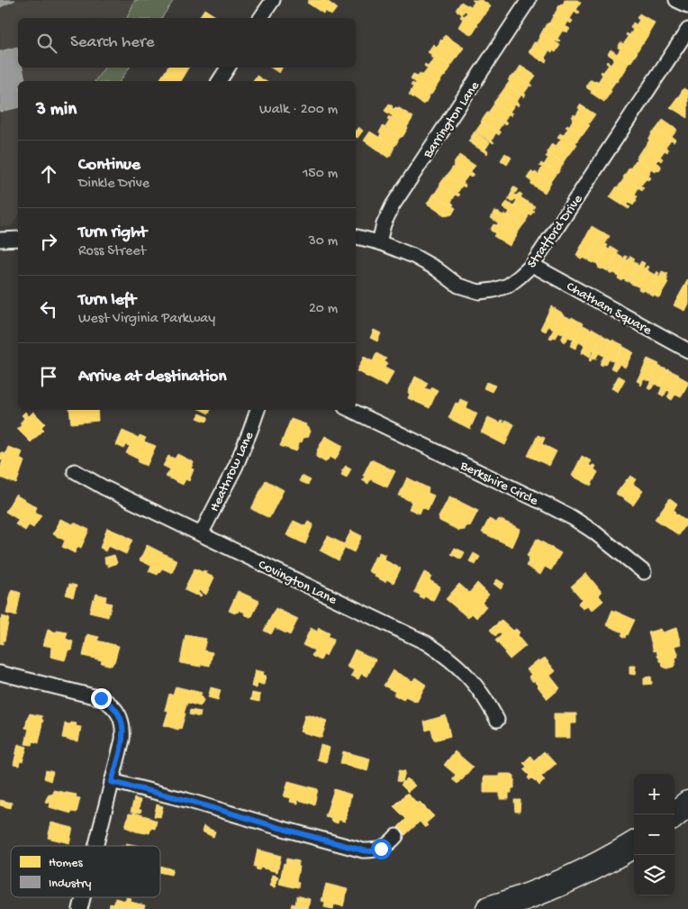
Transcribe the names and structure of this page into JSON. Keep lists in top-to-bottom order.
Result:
{
  "streets": {
    "street": [
      "Barrington Lane",
      "Stratford Drive",
      "Chatham Square",
      "Heathrow Lane",
      "Berkshire Circle",
      "Covington Lane"
    ]
  },
  "crossings": [
    ["Barrington Lane", "Stratford Drive"],
    ["Stratford Drive", "Chatham Square"],
    ["Heathrow Lane", "Covington Lane"]
  ],
  "legend": ["Homes", "Industry"],
  "page": {
    "search": "Search here",
    "heading": ["3 min", "Walk · 200 m"],
    "list": [
      ["Continue", "Dinkle Drive", "150 m"],
      ["Turn right", "Ross Street", "30 m"],
      ["Turn left", "West Virginia Parkway", "20 m"],
      "Arrive at destination"
    ],
    "map_buttons": ["+", "−"]
  }
}
